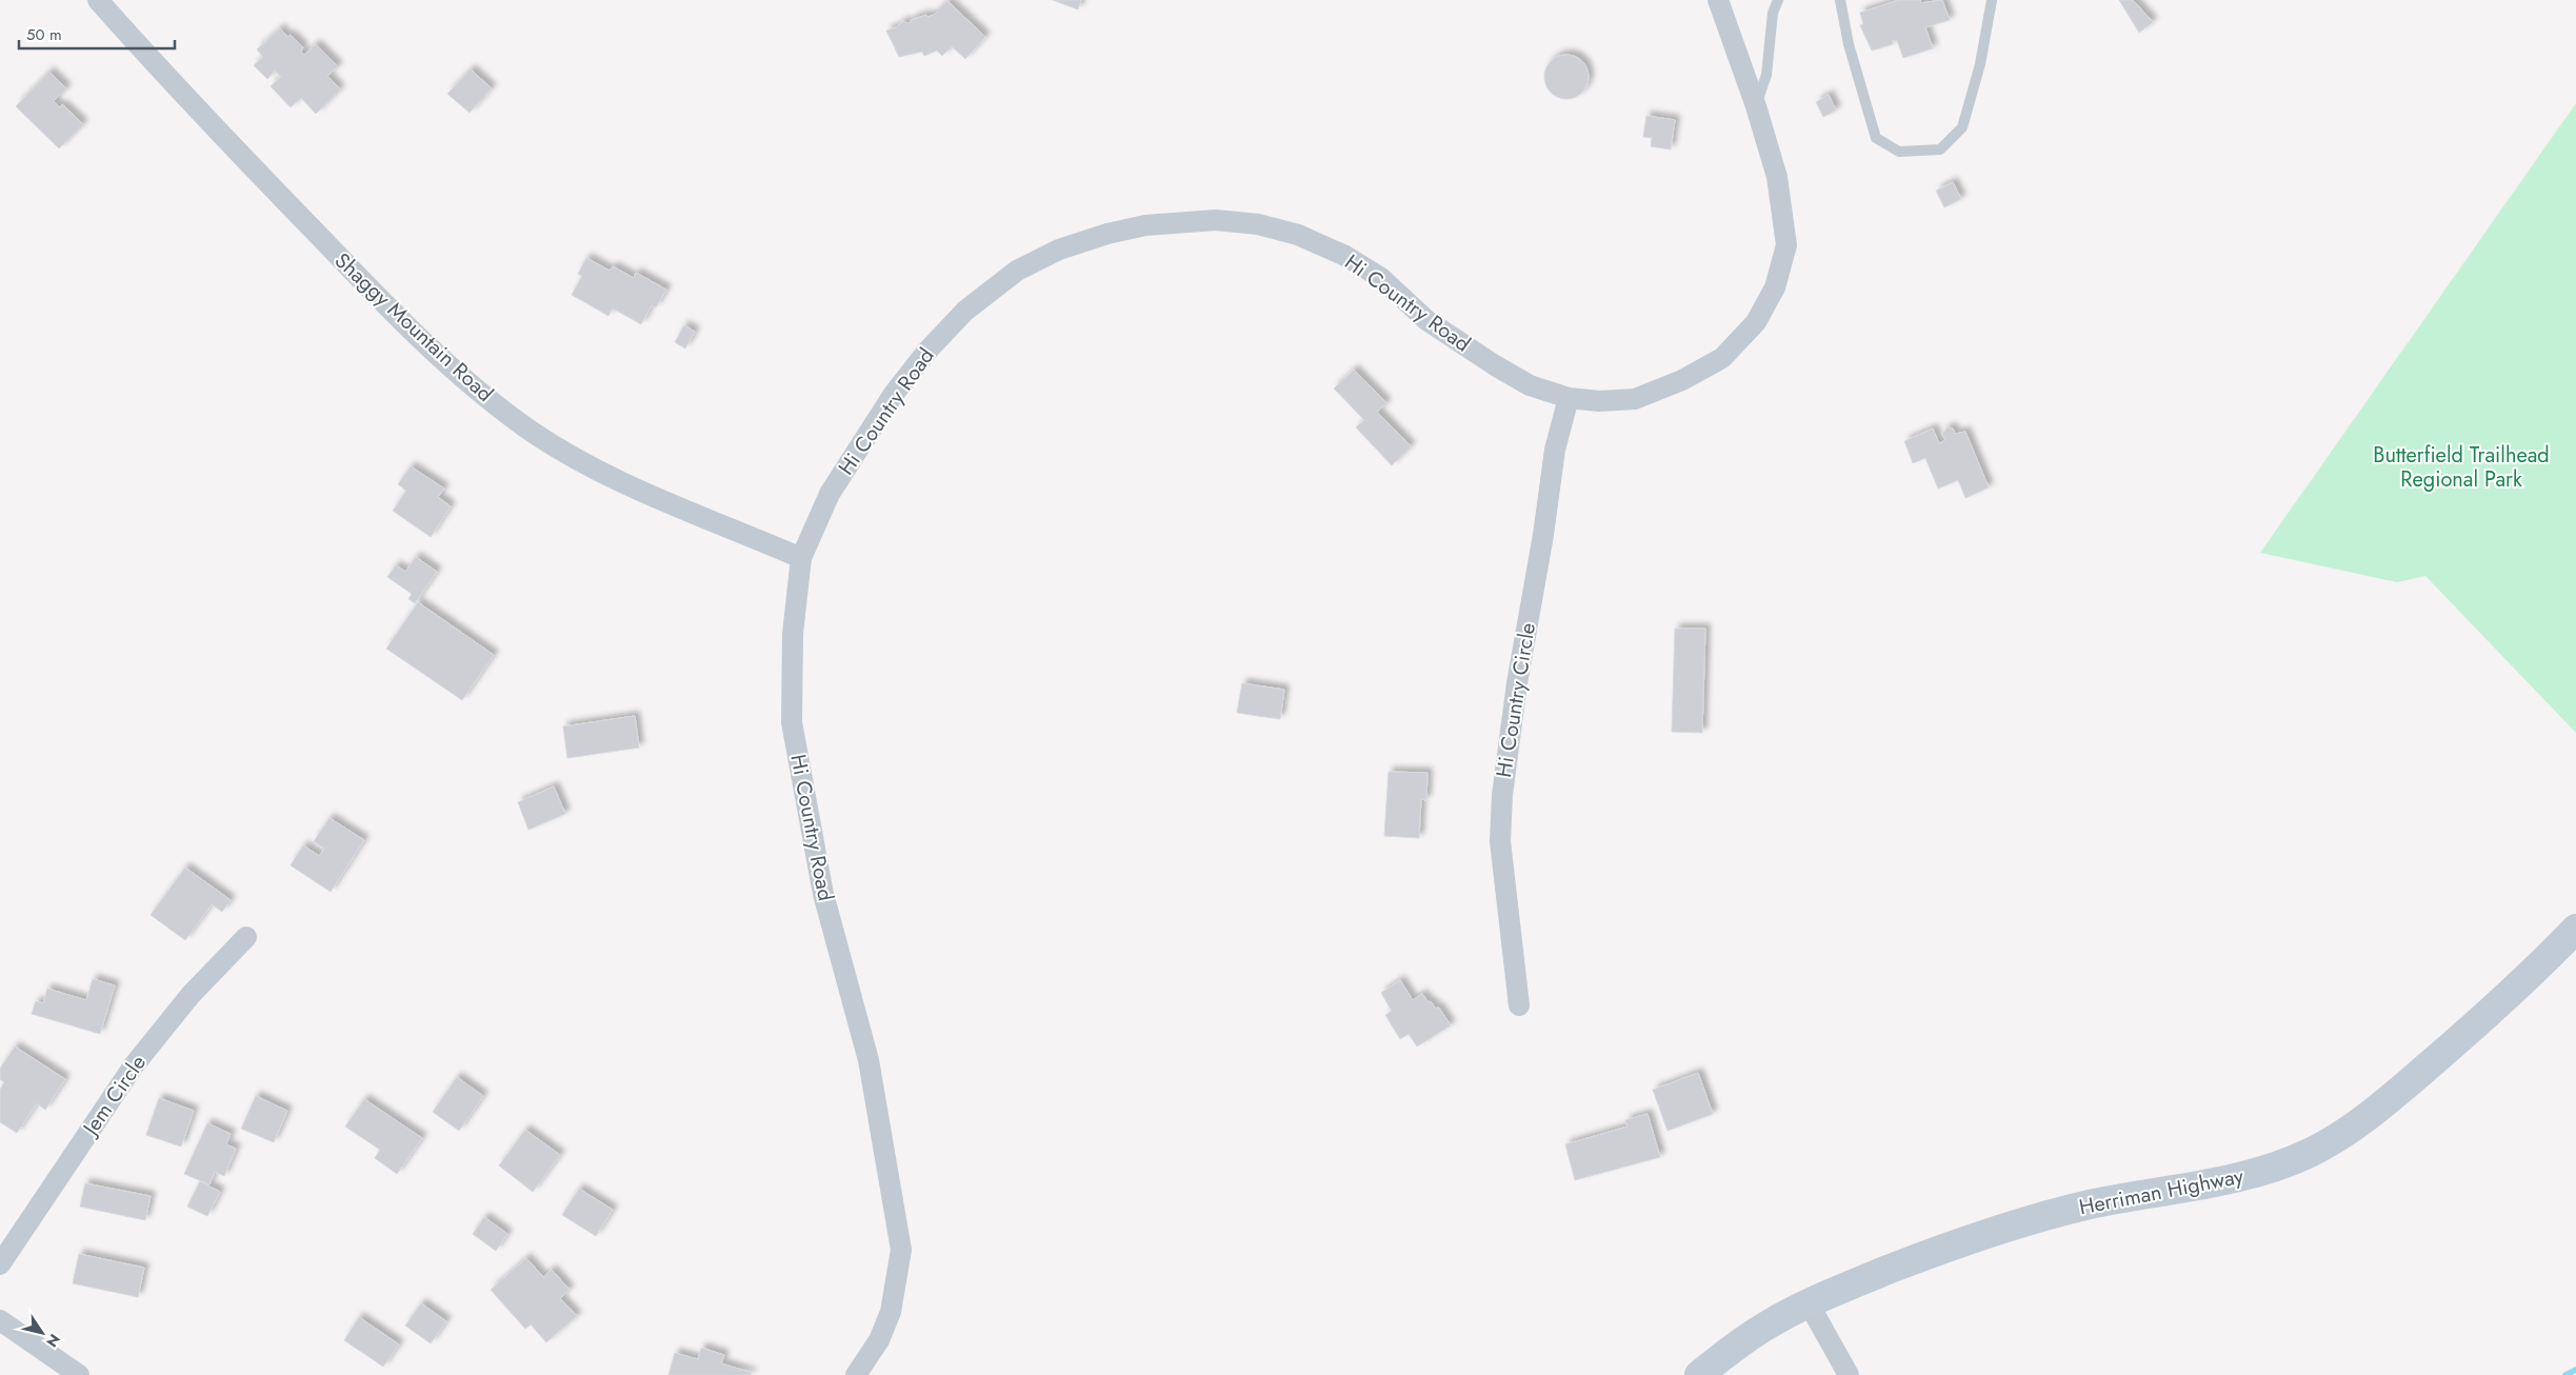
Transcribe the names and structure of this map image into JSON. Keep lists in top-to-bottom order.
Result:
{
  "streets": {
    "main road": ["Herriman Highway"],
    "street": [
      "Hi Country Road",
      "Shaggy Mountain Road",
      "Hi Country Circle",
      "Jem Circle"
    ]
  },
  "crossings": [
    ["Hi Country Road", "Shaggy Mountain Road"],
    ["Hi Country Road", "Hi Country Circle"]
  ],
  "parks": ["Butterfield Trailhead Regional Park"],
  "scale_bar": "50 m",
  "north": "bottom right"
}
